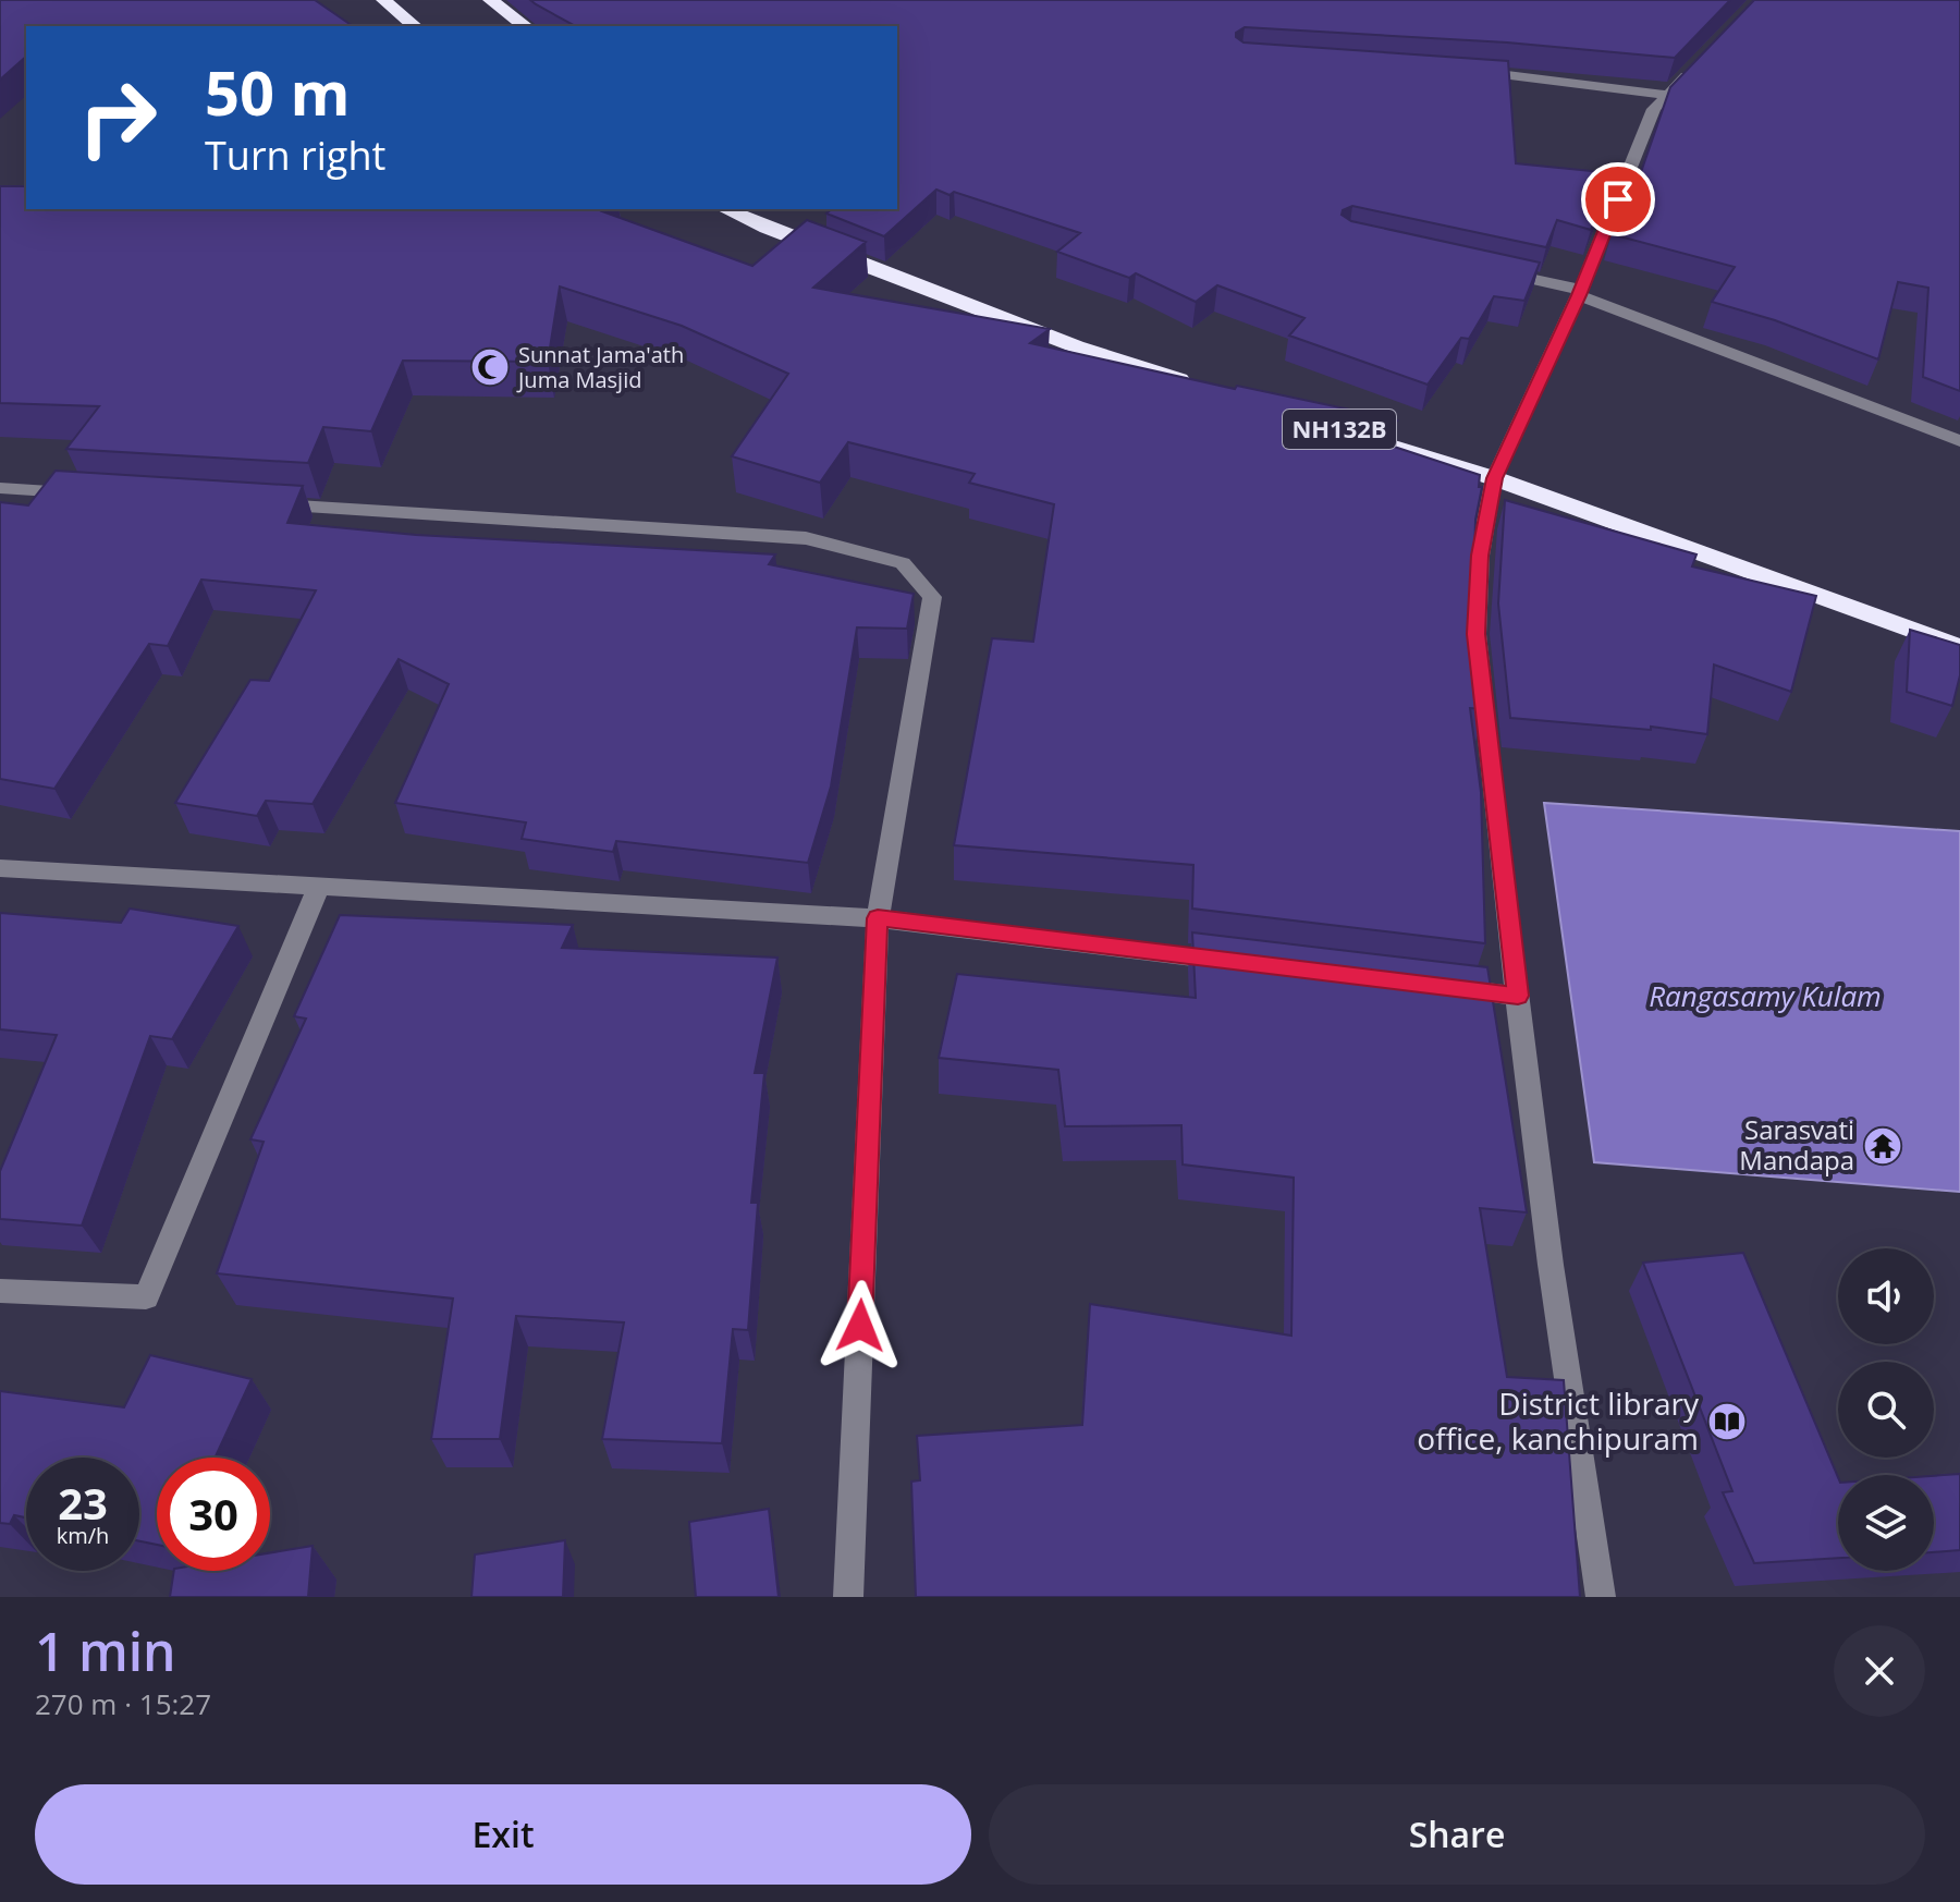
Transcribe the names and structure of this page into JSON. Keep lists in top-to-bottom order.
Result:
{
  "streets": {
    "highway": ["NH132B"]
  },
  "water": ["Rangasamy Kulam"],
  "places": {
    "mosque": ["Sunnat Jama'ath Juma Masjid"],
    "temple": ["Sarasvati Mandapa"],
    "library": ["District library office, kanchipuram"]
  },
  "page": {
    "turn": ["50 m", "Turn right"],
    "speed": "23 km/h",
    "limit": "30",
    "heading": ["1 min", "270 m · 15:27"],
    "buttons": ["Exit", "Share"]
  }
}
